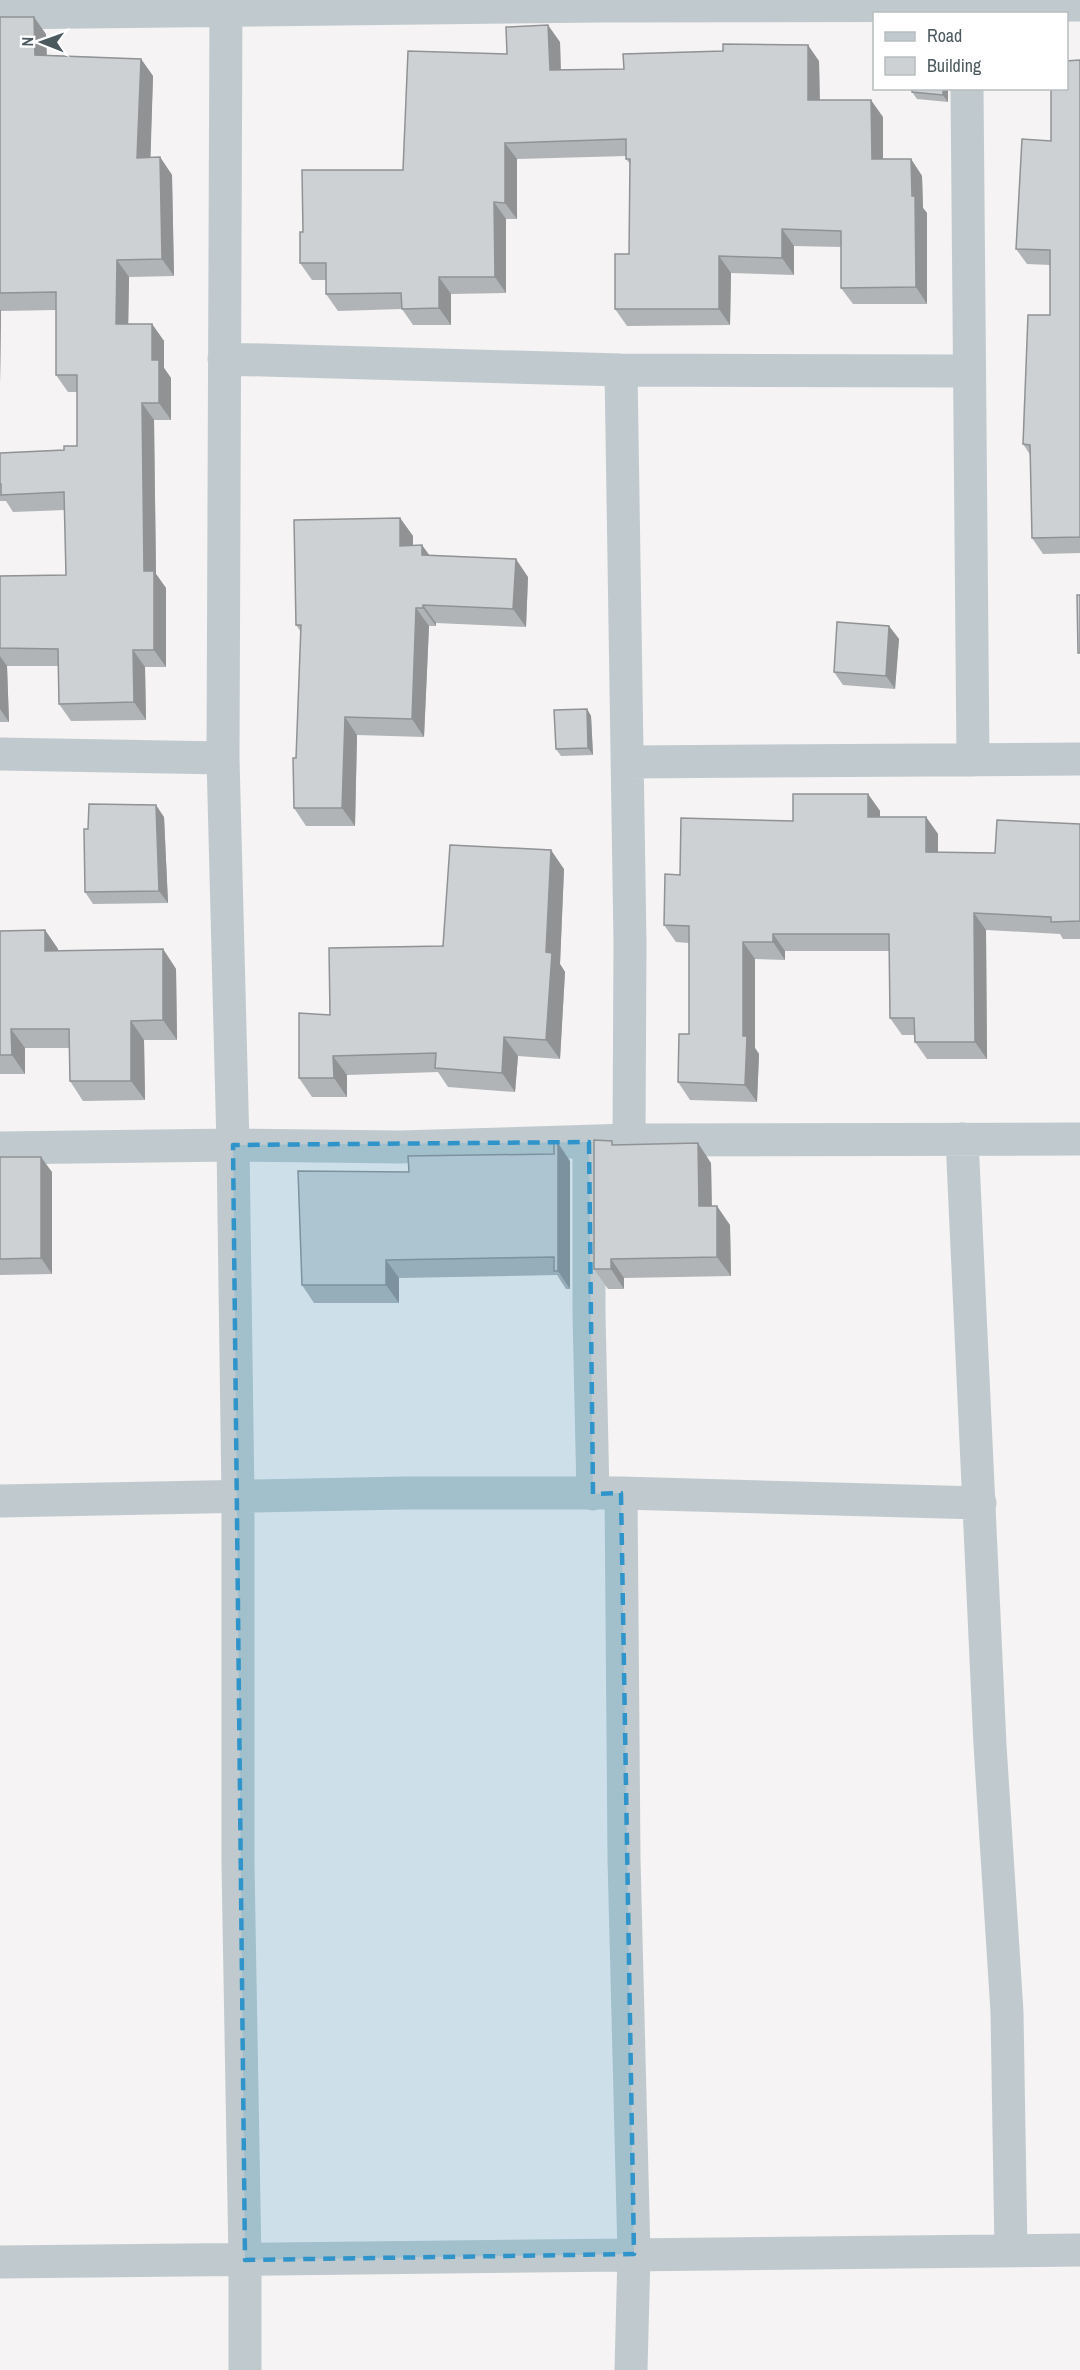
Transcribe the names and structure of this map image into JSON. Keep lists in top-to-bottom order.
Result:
{
  "legend": ["Road", "Building"],
  "north": "left"
}
